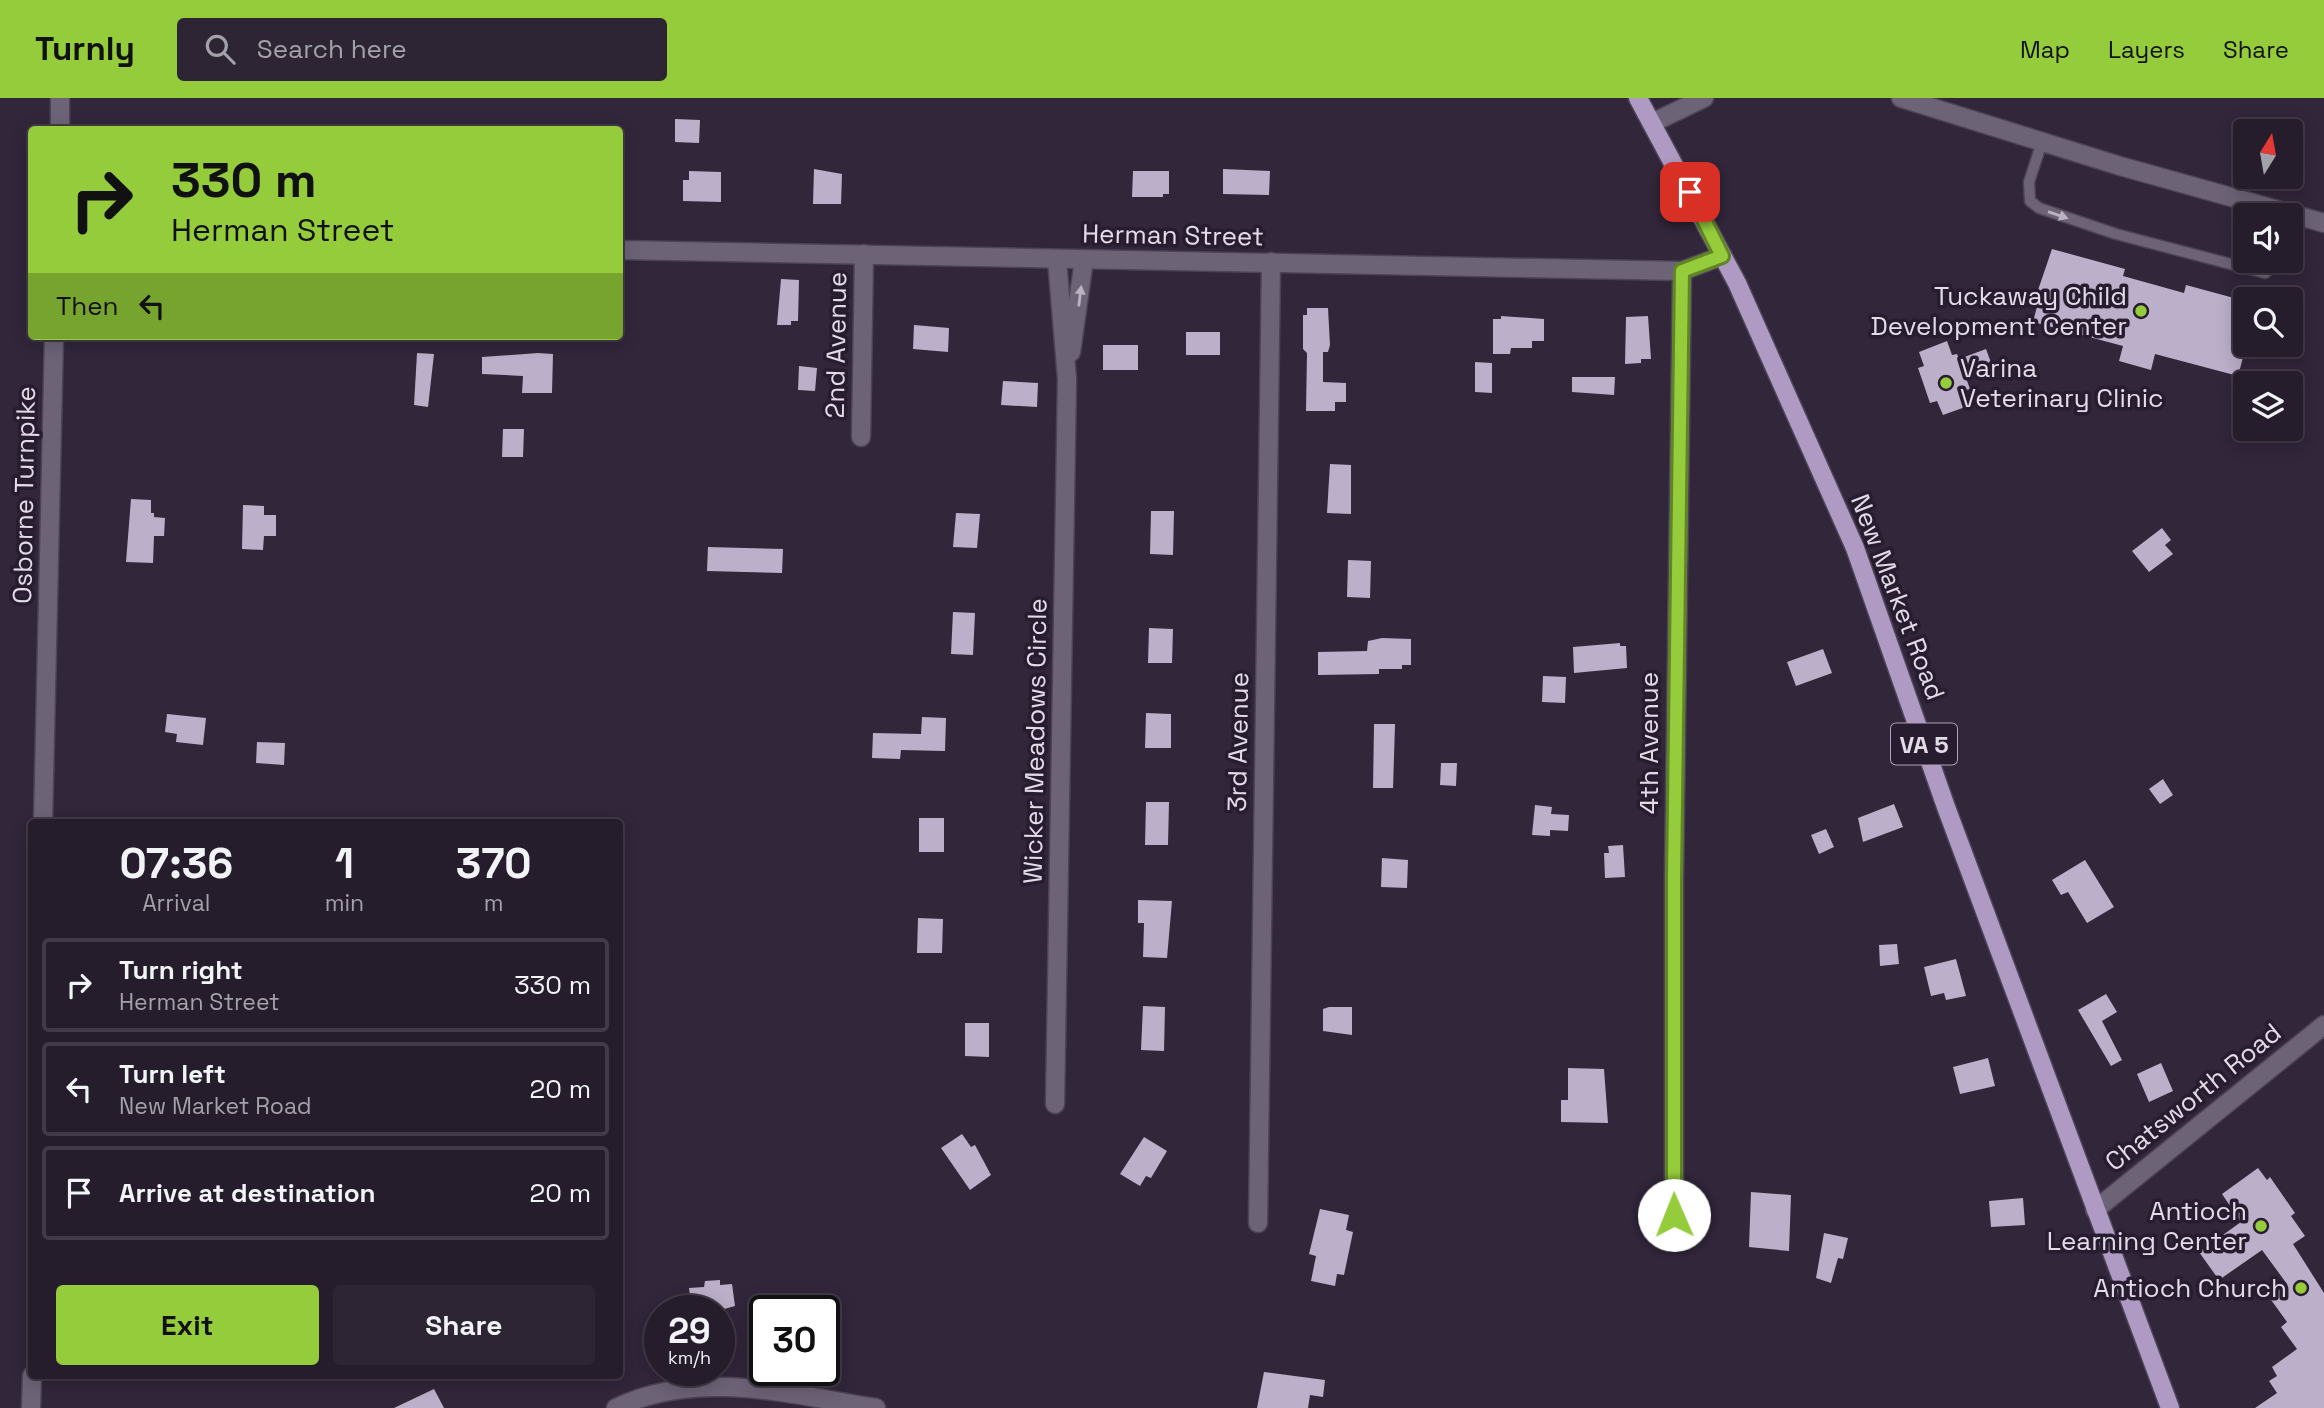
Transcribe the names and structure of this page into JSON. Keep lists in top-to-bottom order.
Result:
{
  "streets": {
    "main road": ["New Market Road", "VA 5"],
    "street": [
      "Herman Street",
      "2nd Avenue",
      "Osborne Turnpike",
      "Wicker Meadows Circle",
      "3rd Avenue",
      "4th Avenue",
      "Chatsworth Road"
    ]
  },
  "crossings": [
    ["Herman Street", "2nd Avenue"],
    ["Herman Street", "New Market Road"],
    ["Herman Street", "Wicker Meadows Circle"],
    ["Herman Street", "3rd Avenue"],
    ["Herman Street", "4th Avenue"],
    ["New Market Road", "Chatsworth Road"]
  ],
  "places": [
    "Tuckaway Child Development Center",
    "Varina Veterinary Clinic",
    "Antioch Learning Center",
    "Antioch Church"
  ],
  "north": "top",
  "page": {
    "header": "Turnly",
    "search": "Search here",
    "nav": ["Map", "Layers", "Share"],
    "turn": ["330 m", "Herman Street"],
    "then": "Then",
    "eta": [
      "07:36",
      "Arrival",
      "1",
      "min",
      "370",
      "m"
    ],
    "list": [
      {
        "name": "Turn right",
        "note": "Herman Street",
        "value": "330 m"
      },
      {
        "name": "Turn left",
        "note": "New Market Road",
        "value": "20 m"
      },
      {
        "name": "Arrive at destination",
        "value": "20 m"
      }
    ],
    "buttons": ["Exit", "Share"],
    "speed": "29 km/h",
    "limit": "30"
  }
}
